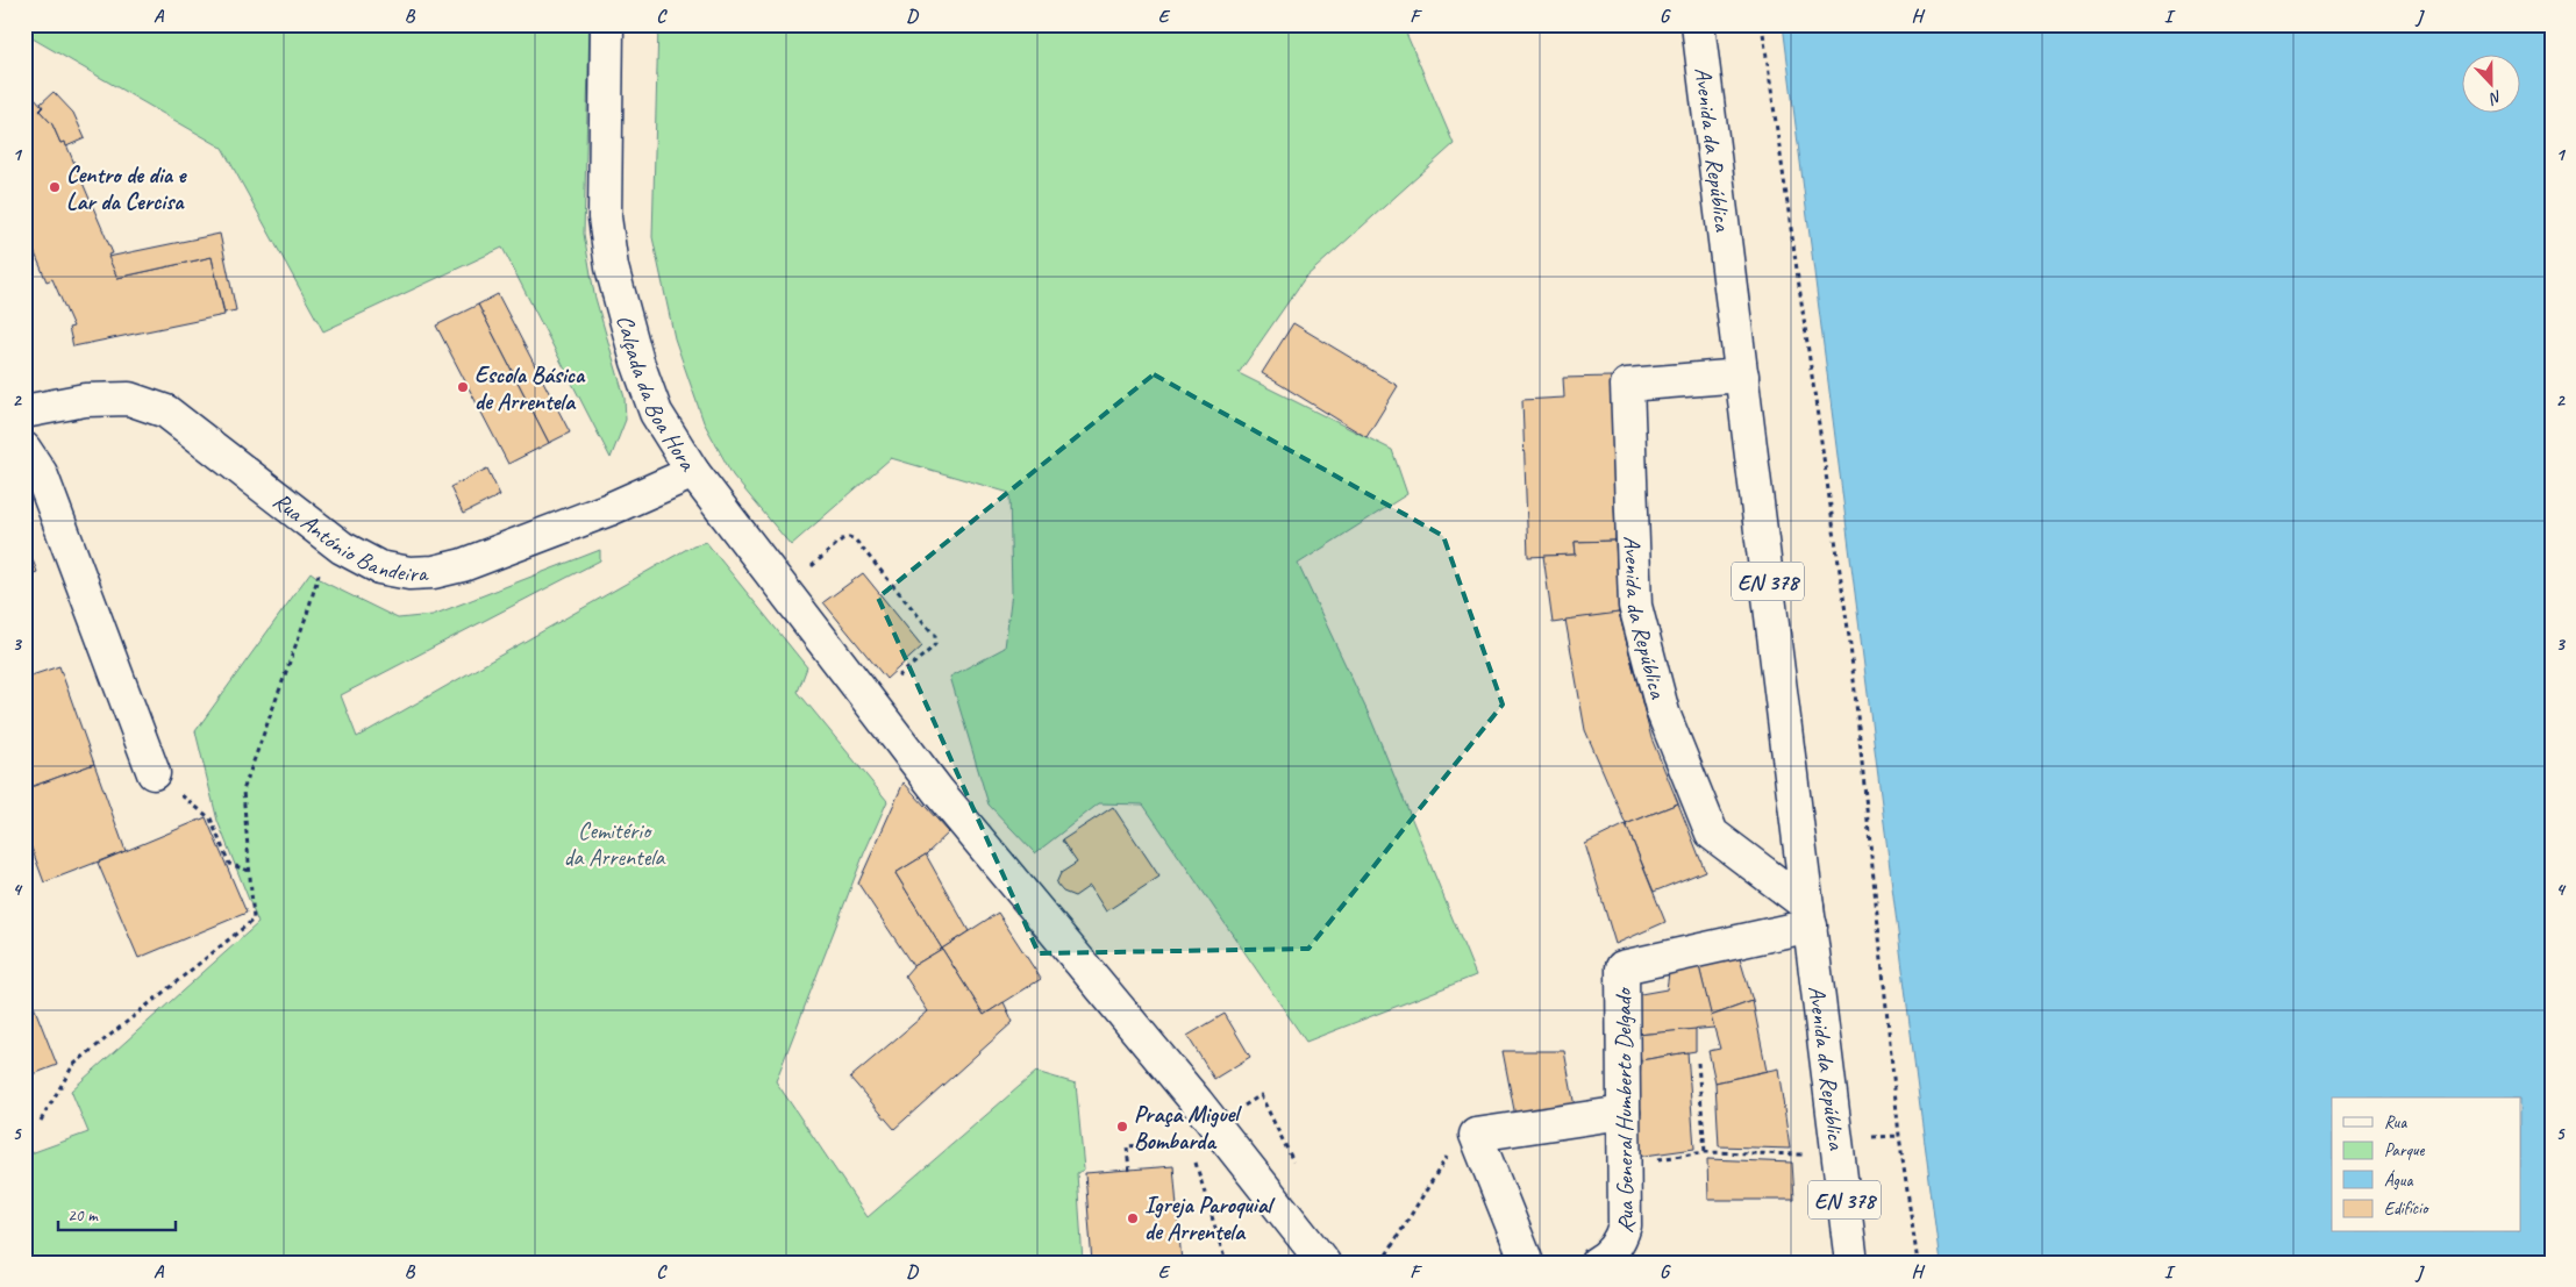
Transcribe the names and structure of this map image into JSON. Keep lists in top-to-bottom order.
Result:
{
  "streets": {
    "street": [
      "Avenida da República",
      "Calçada da Boa Hora",
      "Rua António Bandeira",
      "EN 378",
      "Rua General Humberto Delgado"
    ]
  },
  "crossings": [
    ["Avenida da República", "Rua General Humberto Delgado"],
    ["Calçada da Boa Hora", "Rua António Bandeira"]
  ],
  "parks": ["Cemitério da Arrentela"],
  "places": [
    "Centro de dia e Lar da Cercisa",
    "Escola Básica de Arrentela",
    "Praça Miguel Bombarda",
    "Igreja Paroquial de Arrentela"
  ],
  "legend": [
    "Rua",
    "Parque",
    "Água",
    "Edifício"
  ],
  "scale_bar": "20 m",
  "north": "bottom",
  "grid": {
    "columns": [
      "A",
      "B",
      "C",
      "D",
      "E",
      "F",
      "G",
      "H",
      "I",
      "J"
    ],
    "rows": [
      "1",
      "2",
      "3",
      "4",
      "5"
    ]
  }
}
